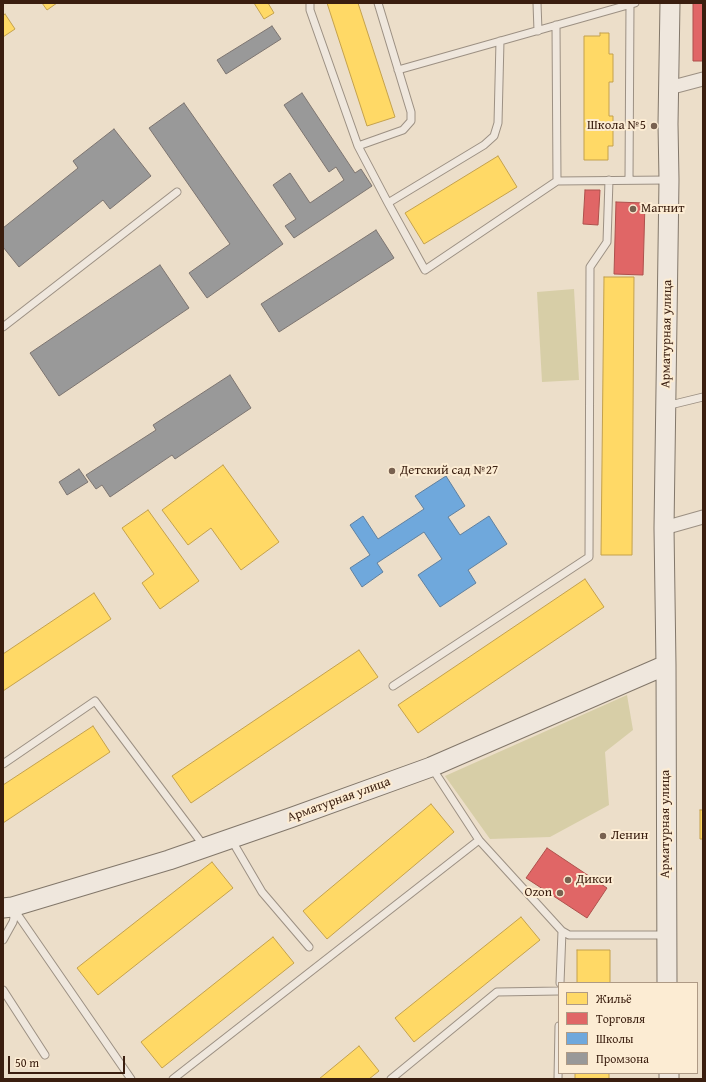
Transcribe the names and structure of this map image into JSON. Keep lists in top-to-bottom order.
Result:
{
  "streets": {
    "street": ["Арматурная улица"]
  },
  "places": [
    "Школа №5",
    "Магнит",
    "Детский сад №27",
    "Ленин",
    "Дикси",
    "Ozon"
  ],
  "legend": [
    "Жильё",
    "Торговля",
    "Школы",
    "Промзона"
  ],
  "scale_bar": "50 m"
}
